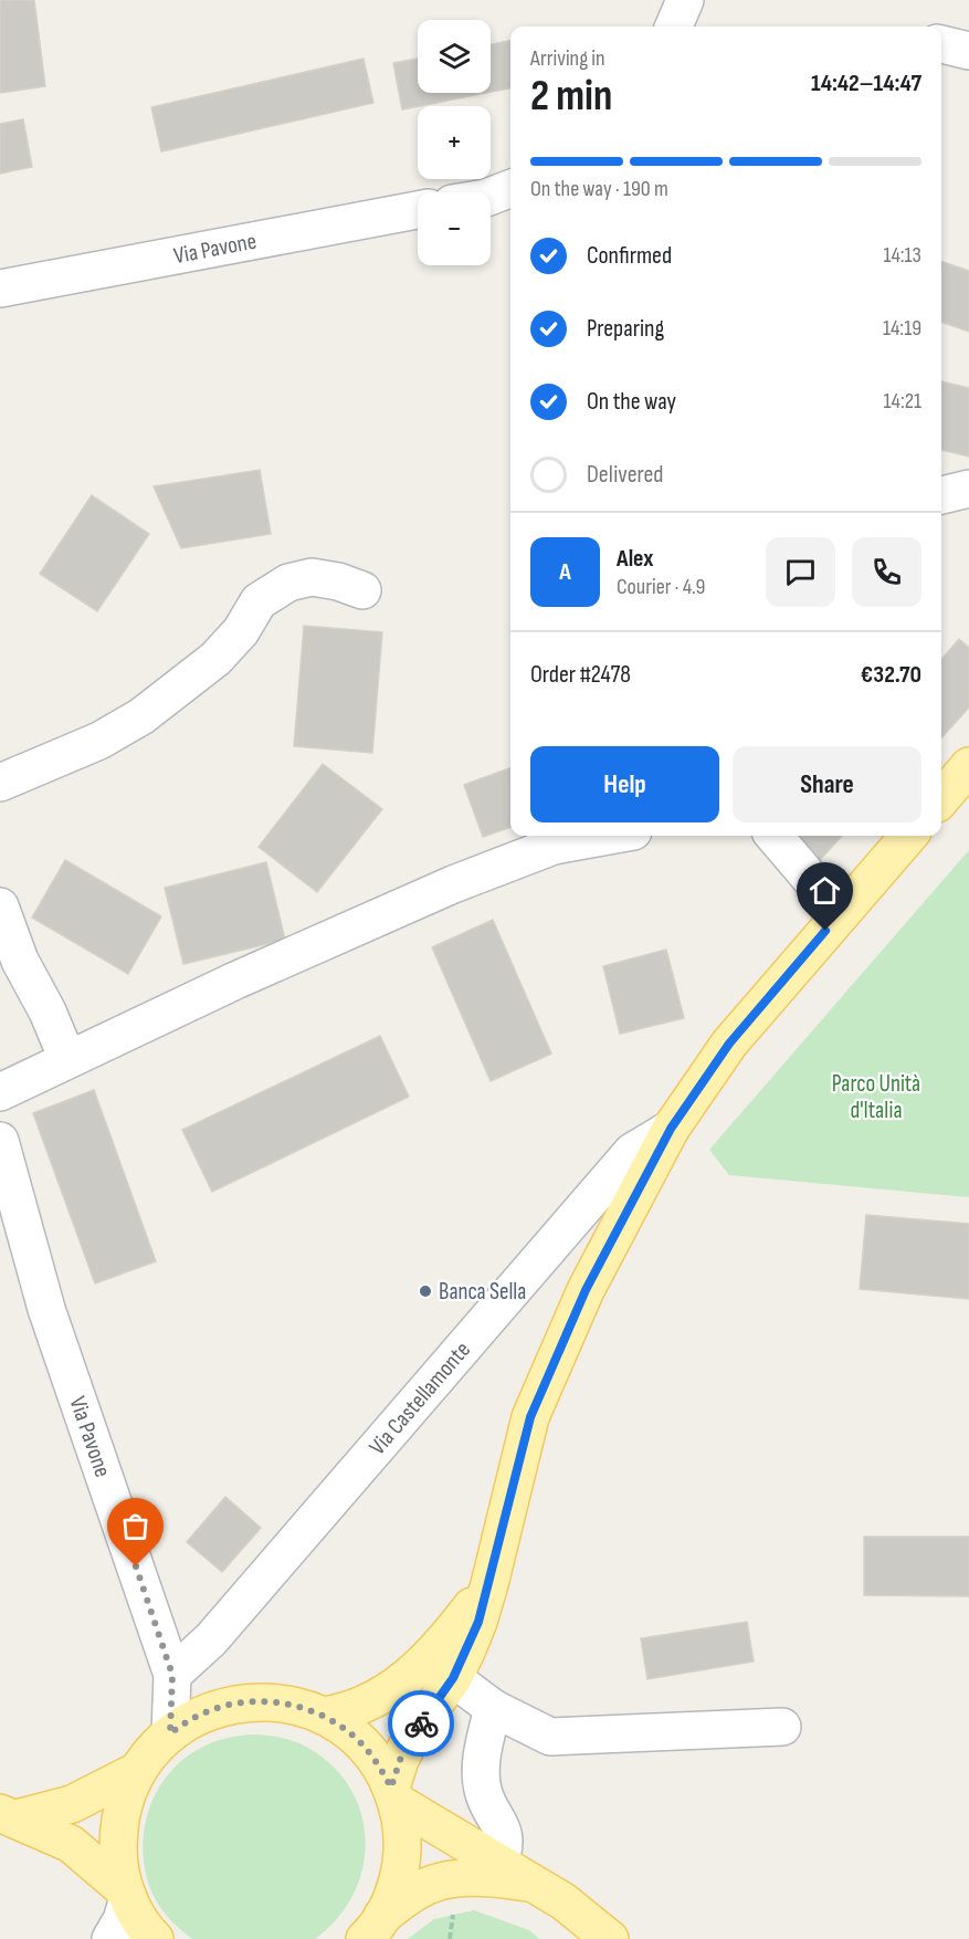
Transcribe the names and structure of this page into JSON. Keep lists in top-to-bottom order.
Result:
{
  "streets": {
    "main road": ["Via Castellamonte"],
    "street": ["Via Pavone"]
  },
  "crossings": [
    ["Via Pavone", "Via Castellamonte"]
  ],
  "parks": ["Parco Unità d'Italia"],
  "places": ["Banca Sella"],
  "page": {
    "map_buttons": ["+", "−"],
    "heading": ["2 min", "Arriving in", "14:42–14:47"],
    "panel": [
      "Alex",
      "Courier · 4.9",
      "Order #2478",
      "€32.70"
    ],
    "bar": "On the way · 190 m",
    "list": [
      ["Confirmed", "14:13"],
      ["Preparing", "14:19"],
      ["On the way", "14:21"],
      "Delivered"
    ],
    "round": "A",
    "buttons": ["Help", "Share"]
  }
}
